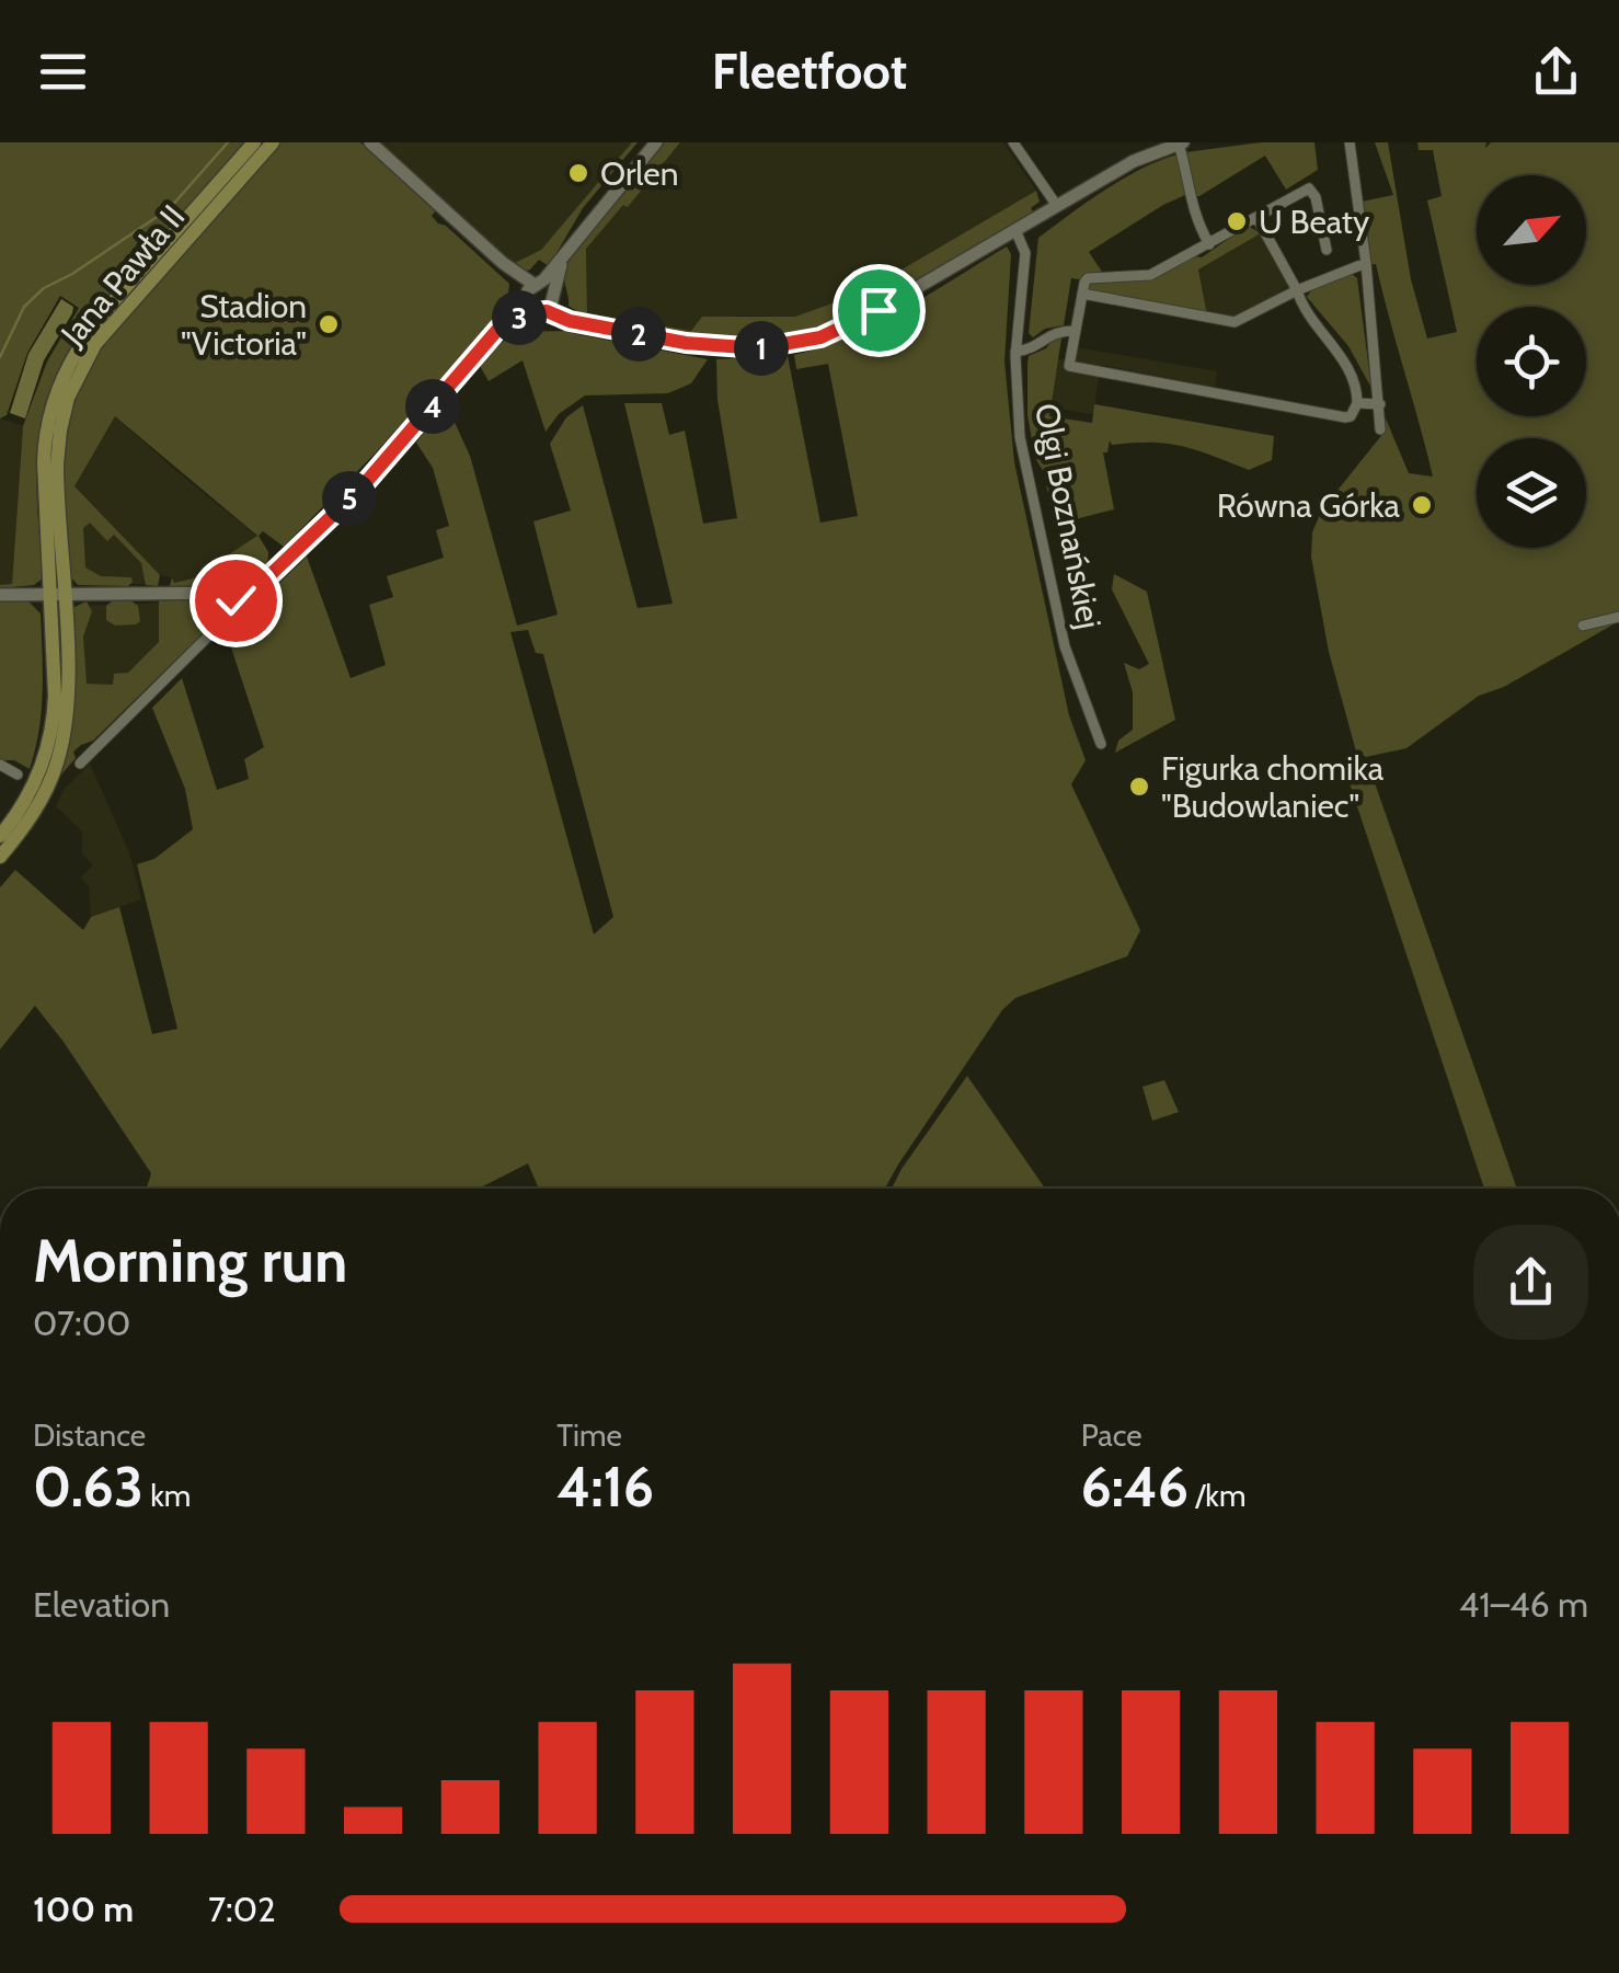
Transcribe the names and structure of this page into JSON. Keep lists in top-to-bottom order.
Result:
{
  "streets": {
    "main road": ["Jana Pawła II"],
    "street": ["Olgi Boznańskiej"]
  },
  "places": [
    "Orlen",
    "U Beaty",
    "Stadion \"Victoria\"",
    "Równa Górka",
    "Figurka chomika \"Budowlaniec\""
  ],
  "north": "top right",
  "page": {
    "header": "Fleetfoot",
    "pins": [
      "3",
      "2",
      "1",
      "4",
      "5"
    ],
    "heading": ["Morning run", "07:00"],
    "stats": [
      ["Distance", "0.63 km"],
      ["Time", "4:16"],
      ["Pace", "6:46 /km"]
    ],
    "chart": ["Elevation", "41–46 m"],
    "list": [
      {
        "name": "100 m",
        "note": "7:02"
      }
    ]
  }
}
